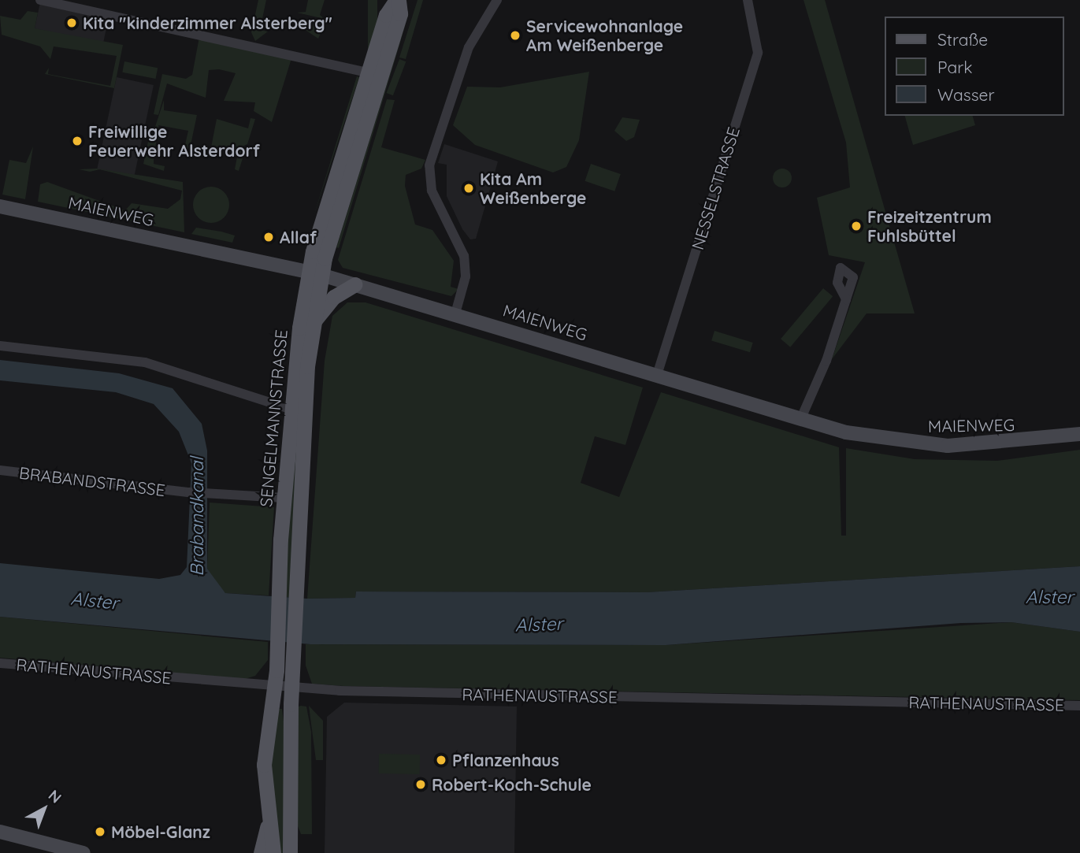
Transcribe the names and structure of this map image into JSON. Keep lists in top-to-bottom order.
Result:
{
  "streets": {
    "main road": ["SENGELMANNSTRASSE"],
    "street": [
      "NESSELSTRASSE",
      "MAIENWEG",
      "BRABANDSTRASSE",
      "RATHENAUSTRASSE"
    ]
  },
  "crossings": [
    ["NESSELSTRASSE", "MAIENWEG"],
    ["MAIENWEG", "SENGELMANNSTRASSE"],
    ["SENGELMANNSTRASSE", "BRABANDSTRASSE"],
    ["SENGELMANNSTRASSE", "RATHENAUSTRASSE"]
  ],
  "water": ["Brabandkanal", "Alster"],
  "places": [
    "Kita \"kinderzimmer Alsterberg\"",
    "Servicewohnanlage Am Weißenberge",
    "Freiwillige Feuerwehr Alsterdorf",
    "Kita Am Weißenberge",
    "Freizeitzentrum Fuhlsbüttel",
    "Allaf",
    "Pflanzenhaus",
    "Robert-Koch-Schule",
    "Möbel-Glanz"
  ],
  "legend": ["Straße", "Park", "Wasser"],
  "north": "top right"
}
